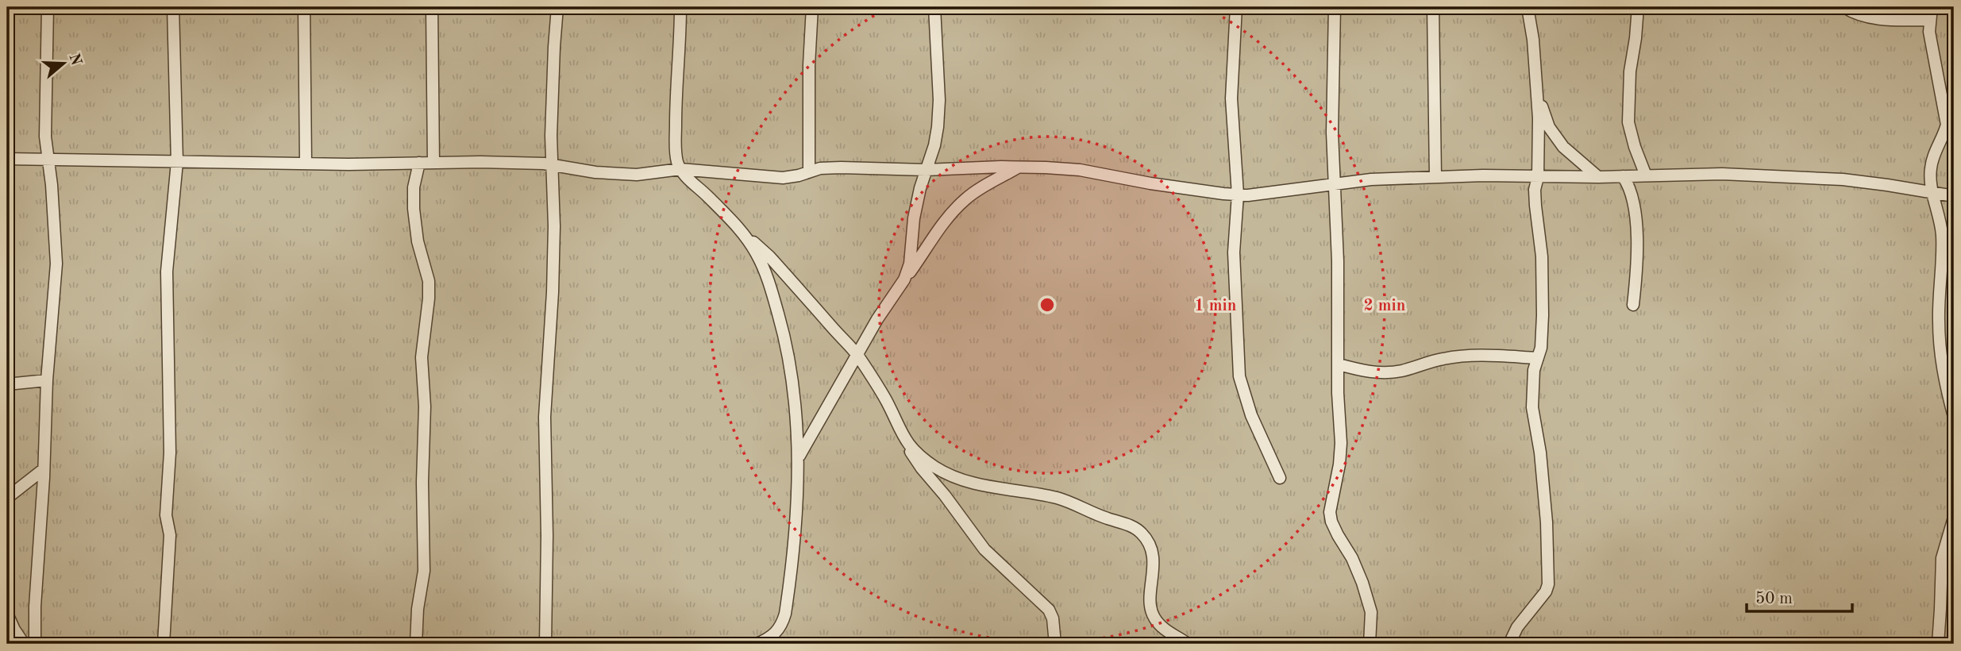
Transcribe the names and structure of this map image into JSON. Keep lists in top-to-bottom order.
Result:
{
  "scale_bar": "50 m",
  "north": "right",
  "rings": ["1 min", "2 min"]
}
